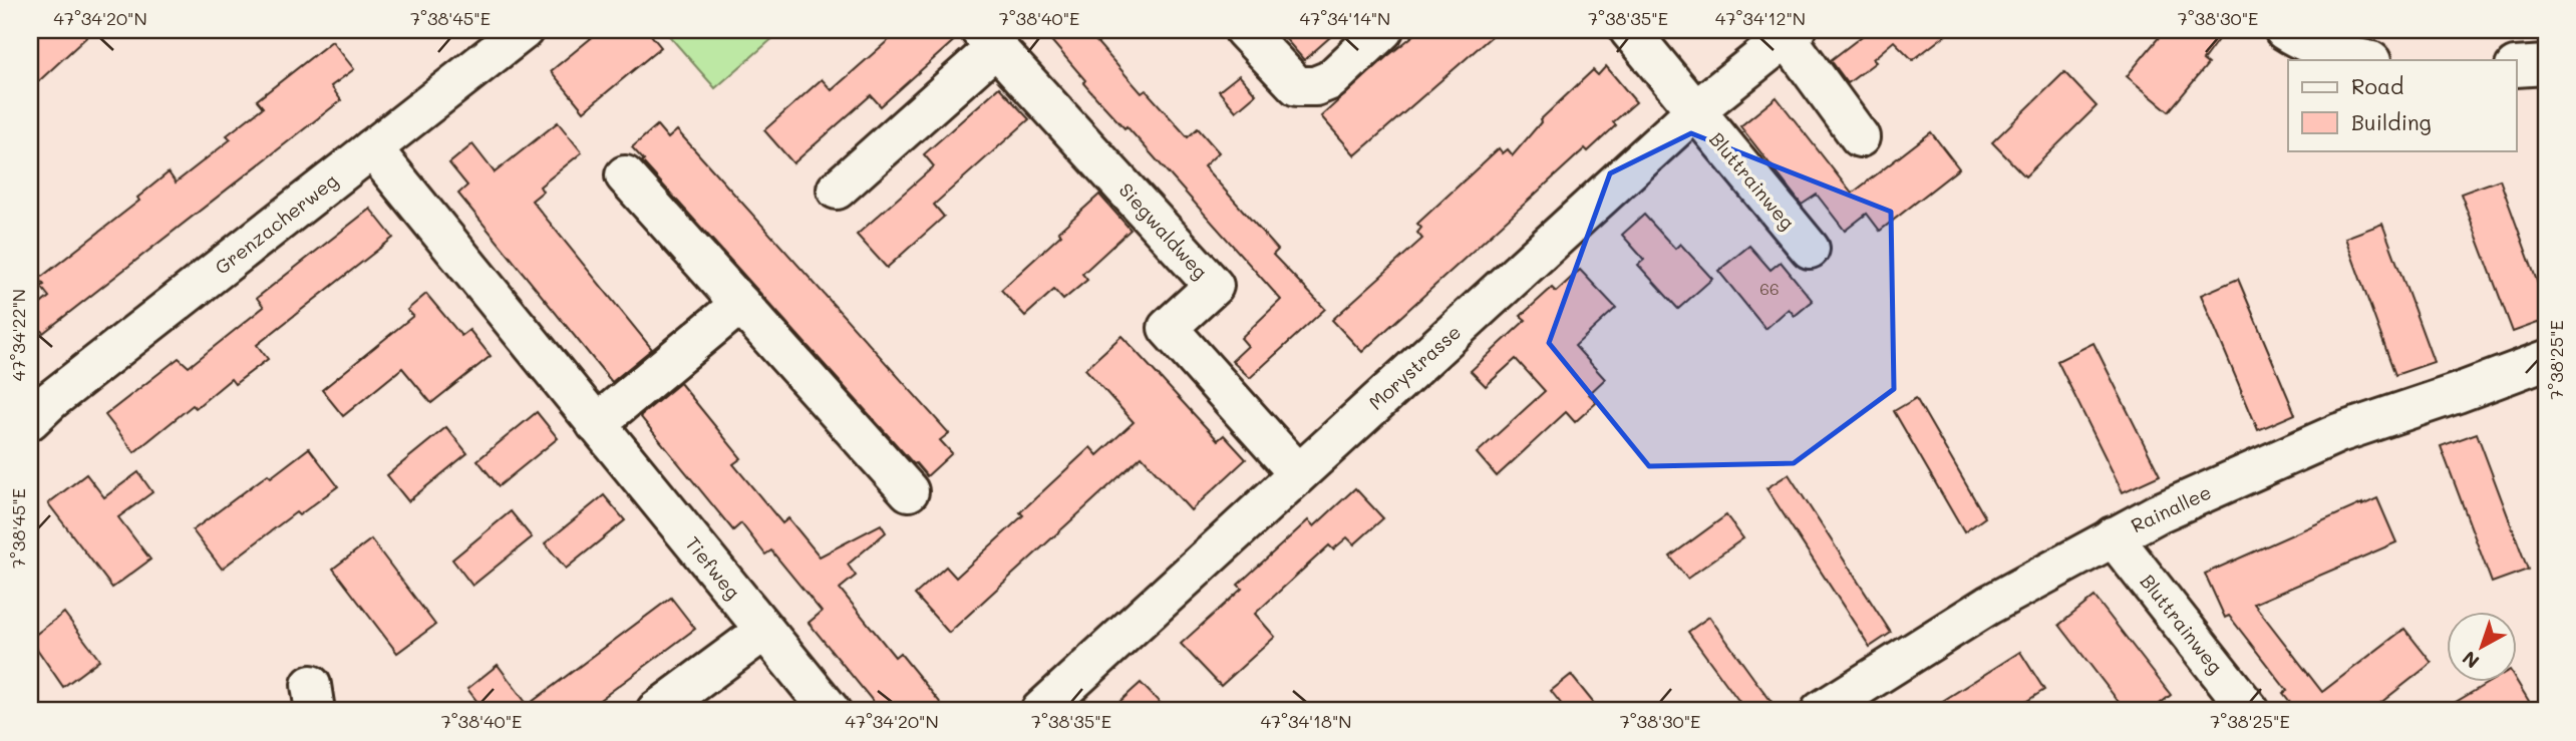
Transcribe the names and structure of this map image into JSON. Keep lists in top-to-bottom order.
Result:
{
  "streets": {
    "street": [
      "Bluttrainweg",
      "Grenzacherweg",
      "Siegwaldweg",
      "Morystrasse",
      "Rainallee",
      "Tiefweg"
    ]
  },
  "crossings": [
    ["Bluttrainweg", "Morystrasse"],
    ["Bluttrainweg", "Rainallee"],
    ["Grenzacherweg", "Tiefweg"],
    ["Siegwaldweg", "Morystrasse"]
  ],
  "house_numbers": ["66"],
  "legend": ["Road", "Building"],
  "north": "bottom left",
  "coordinates": [
    "47°34'20\"N",
    "7°38'45\"E",
    "7°38'40\"E",
    "47°34'14\"N",
    "7°38'35\"E",
    "47°34'12\"N",
    "7°38'30\"E",
    "47°34'22\"N",
    "7°38'25\"E",
    "47°34'18\"N"
  ]
}
